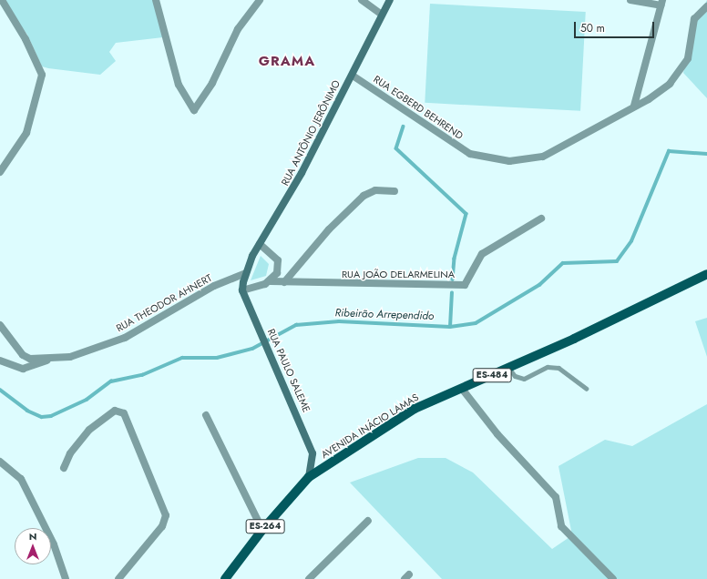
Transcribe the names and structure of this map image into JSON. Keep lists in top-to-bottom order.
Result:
{
  "streets": {
    "main road": [
      "RUA ANTÔNIO JERÔNIMO",
      "RUA PAULO SALEME",
      "ES-484",
      "AVENIDA INÁCIO LAMAS",
      "ES-264"
    ],
    "street": ["RUA EGBERD BEHREND", "RUA JOÃO DELARMELINA", "RUA THEODOR AHNERT"]
  },
  "crossings": [
    ["RUA EGBERD BEHREND", "RUA ANTÔNIO JERÔNIMO"],
    ["RUA ANTÔNIO JERÔNIMO", "RUA THEODOR AHNERT"],
    ["RUA PAULO SALEME", "AVENIDA INÁCIO LAMAS"]
  ],
  "districts": ["GRAMA"],
  "water": ["Ribeirão Arrependido"],
  "scale_bar": "50 m",
  "north": "top"
}
